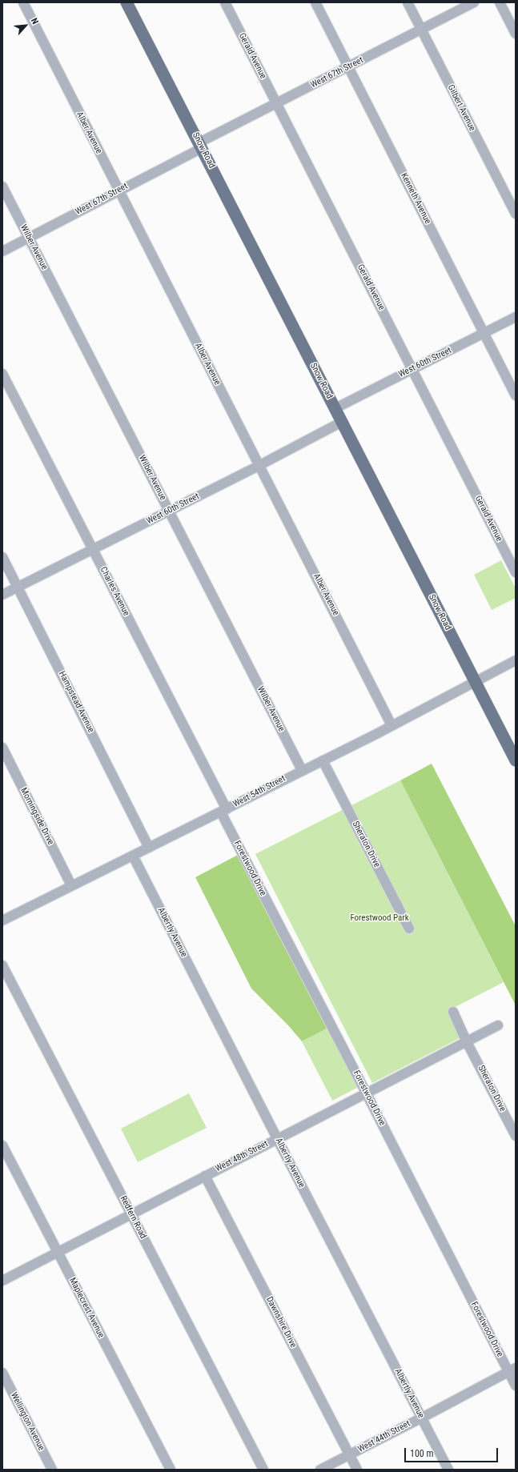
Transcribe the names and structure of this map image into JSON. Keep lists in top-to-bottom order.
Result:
{
  "streets": {
    "main road": ["Snow Road"],
    "street": [
      "Gerald Avenue",
      "West 67th Street",
      "Gilbert Avenue",
      "Alber Avenue",
      "Kenneth Avenue",
      "Wilber Avenue",
      "West 60th Street",
      "Charles Avenue",
      "Hampstead Avenue",
      "West 54th Street",
      "Morningside Drive",
      "Sheraton Drive",
      "Forestwood Drive",
      "Albertly Avenue",
      "West 48th Street",
      "Redfern Road",
      "Maplecrest Avenue",
      "Dawnshire Drive",
      "Wellington Avenue",
      "West 44th Street"
    ]
  },
  "crossings": [
    ["Gerald Avenue", "West 67th Street"],
    ["Gerald Avenue", "West 60th Street"],
    ["West 67th Street", "Gilbert Avenue"],
    ["West 67th Street", "Alber Avenue"],
    ["West 67th Street", "Snow Road"],
    ["West 67th Street", "Kenneth Avenue"],
    ["West 67th Street", "Wilber Avenue"],
    ["Alber Avenue", "West 60th Street"],
    ["Alber Avenue", "West 54th Street"],
    ["Snow Road", "West 60th Street"],
    ["Snow Road", "West 54th Street"],
    ["Kenneth Avenue", "West 60th Street"],
    ["Wilber Avenue", "West 60th Street"],
    ["Wilber Avenue", "West 54th Street"],
    ["West 60th Street", "Charles Avenue"],
    ["West 60th Street", "Hampstead Avenue"],
    ["Charles Avenue", "West 54th Street"],
    ["Charles Avenue", "Forestwood Drive"],
    ["Hampstead Avenue", "West 54th Street"],
    ["West 54th Street", "Morningside Drive"],
    ["West 54th Street", "Sheraton Drive"],
    ["West 54th Street", "Forestwood Drive"],
    ["West 54th Street", "Albertly Avenue"],
    ["Sheraton Drive", "West 48th Street"],
    ["Forestwood Drive", "West 48th Street"],
    ["Forestwood Drive", "West 44th Street"],
    ["Albertly Avenue", "West 48th Street"],
    ["Albertly Avenue", "West 44th Street"],
    ["West 48th Street", "Redfern Road"],
    ["West 48th Street", "Maplecrest Avenue"],
    ["West 48th Street", "Dawnshire Drive"],
    ["Dawnshire Drive", "West 44th Street"]
  ],
  "parks": ["Forestwood Park"],
  "scale_bar": "100 m",
  "north": "top right"
}
